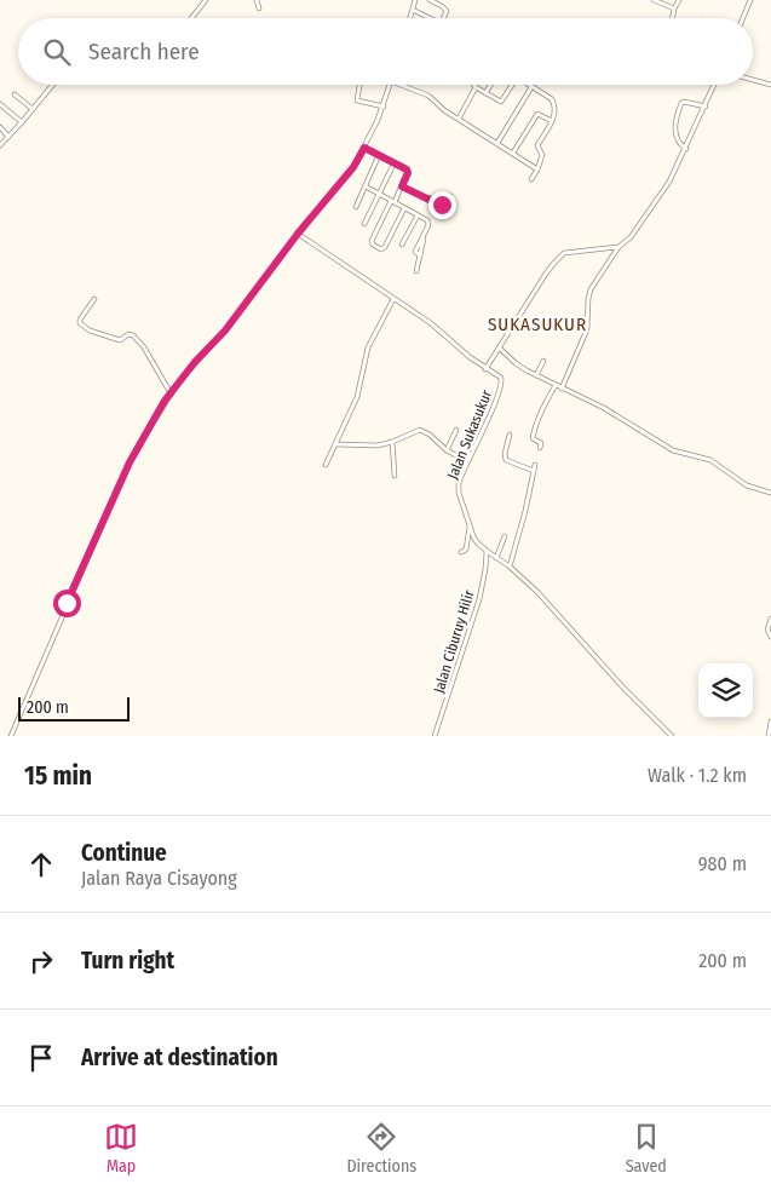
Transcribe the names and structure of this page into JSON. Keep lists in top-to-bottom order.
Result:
{
  "streets": {
    "street": ["Jalan Sukasukur", "Jalan Ciburuy Hilir"]
  },
  "crossings": [
    ["Jalan Sukasukur", "Jalan Ciburuy Hilir"]
  ],
  "districts": ["SUKASUKUR"],
  "scale_bar": "200 m",
  "page": {
    "search": "Search here",
    "scale": "200 m",
    "heading": ["15 min", "Walk · 1.2 km"],
    "list": [
      ["Continue", "Jalan Raya Cisayong", "980 m"],
      ["Turn right", "200 m"],
      "Arrive at destination"
    ],
    "nav": ["Map", "Directions", "Saved"]
  }
}
